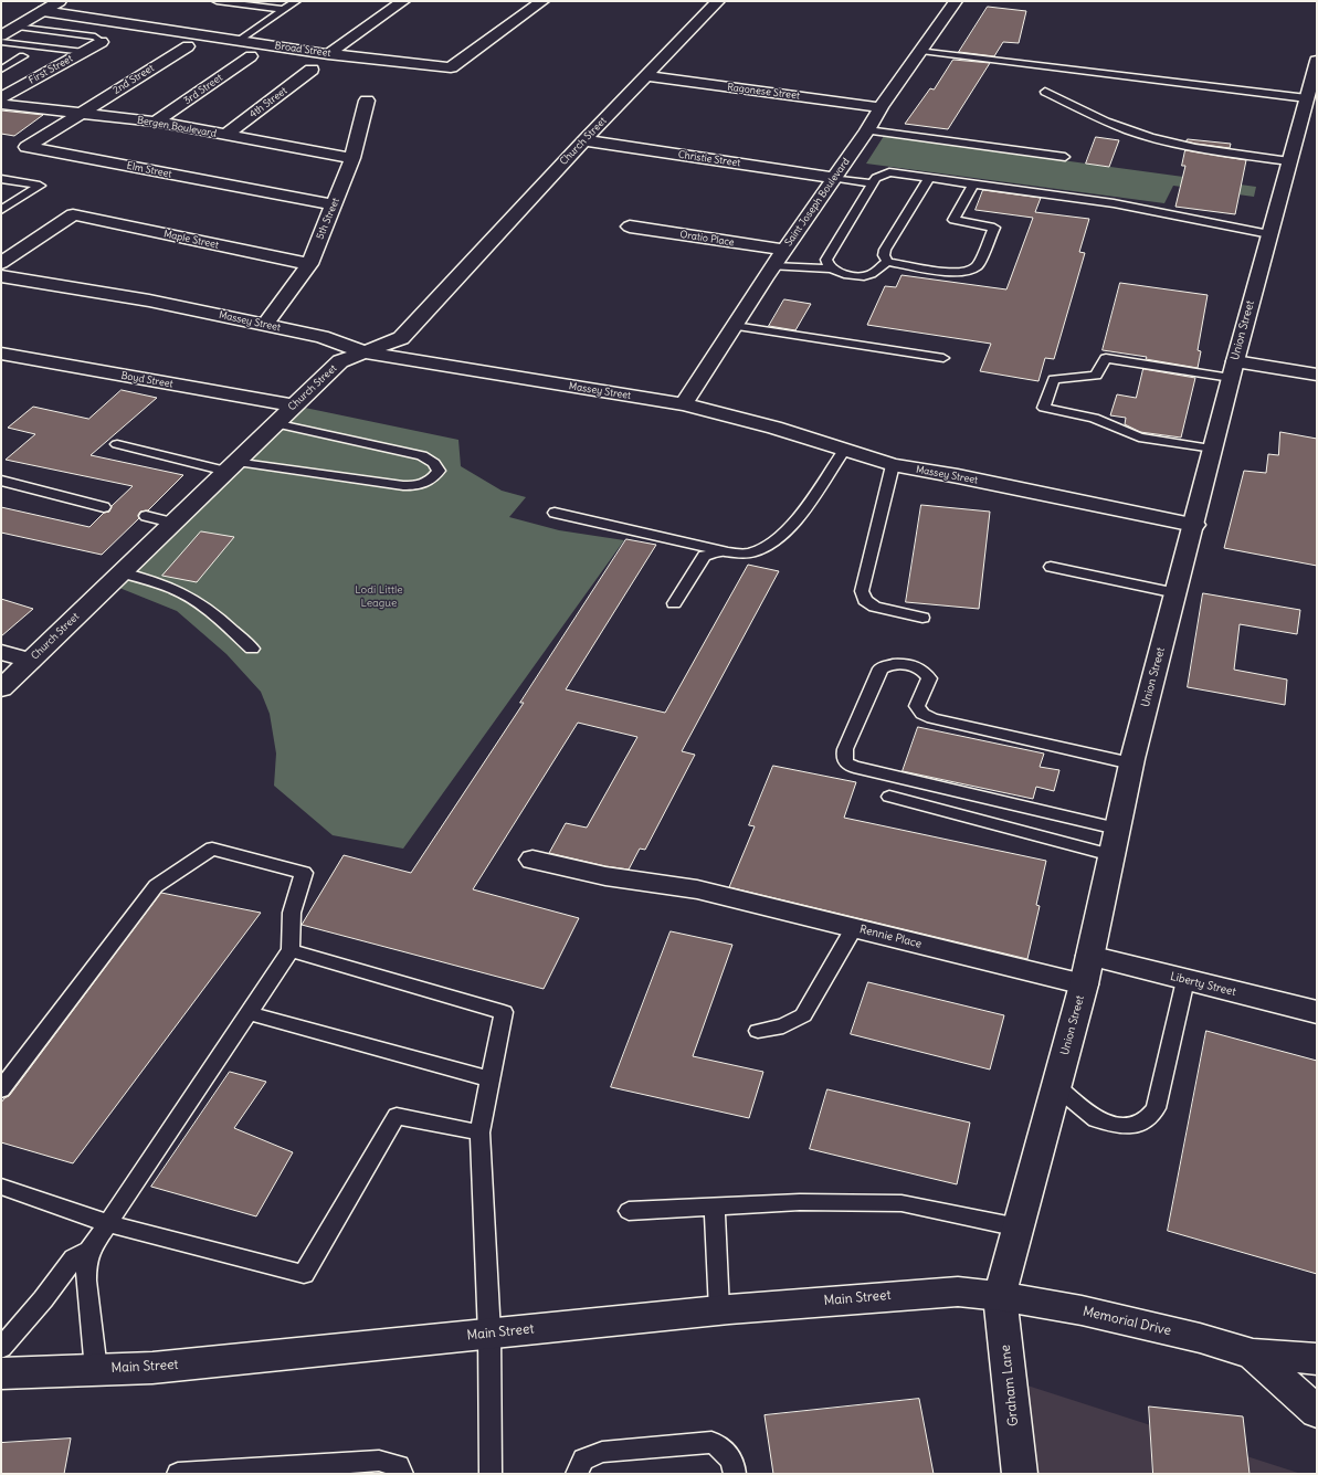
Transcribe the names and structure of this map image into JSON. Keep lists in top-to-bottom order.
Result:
{
  "streets": {
    "main road": [
      "Broad Street",
      "First Street",
      "2nd Street",
      "3rd Street",
      "Ragonese Street",
      "4th Street",
      "Bergen Boulevard",
      "Church Street",
      "Christie Street",
      "Elm Street",
      "Saint Joseph Boulevard",
      "5th Street",
      "Oratio Place",
      "Maple Street",
      "Massey Street",
      "Union Street",
      "Boyd Street",
      "Rennie Place",
      "Liberty Street",
      "Main Street",
      "Memorial Drive",
      "Graham Lane"
    ]
  },
  "crossings": [
    ["2nd Street", "Bergen Boulevard"],
    ["2nd Street", "Elm Street"],
    ["3rd Street", "Bergen Boulevard"],
    ["Ragonese Street", "Church Street"],
    ["Ragonese Street", "Saint Joseph Boulevard"],
    ["4th Street", "Bergen Boulevard"],
    ["Bergen Boulevard", "Elm Street"],
    ["Bergen Boulevard", "5th Street"],
    ["Church Street", "Christie Street"],
    ["Church Street", "Massey Street"],
    ["Church Street", "Boyd Street"],
    ["Christie Street", "Saint Joseph Boulevard"],
    ["Elm Street", "5th Street"],
    ["Saint Joseph Boulevard", "Oratio Place"],
    ["Saint Joseph Boulevard", "Massey Street"],
    ["5th Street", "Maple Street"],
    ["5th Street", "Massey Street"],
    ["Massey Street", "Union Street"],
    ["Union Street", "Rennie Place"],
    ["Union Street", "Liberty Street"],
    ["Union Street", "Main Street"],
    ["Union Street", "Memorial Drive"],
    ["Union Street", "Graham Lane"],
    ["Main Street", "Memorial Drive"],
    ["Main Street", "Graham Lane"],
    ["Memorial Drive", "Graham Lane"]
  ],
  "parks": ["Lodi Little League"]
}
